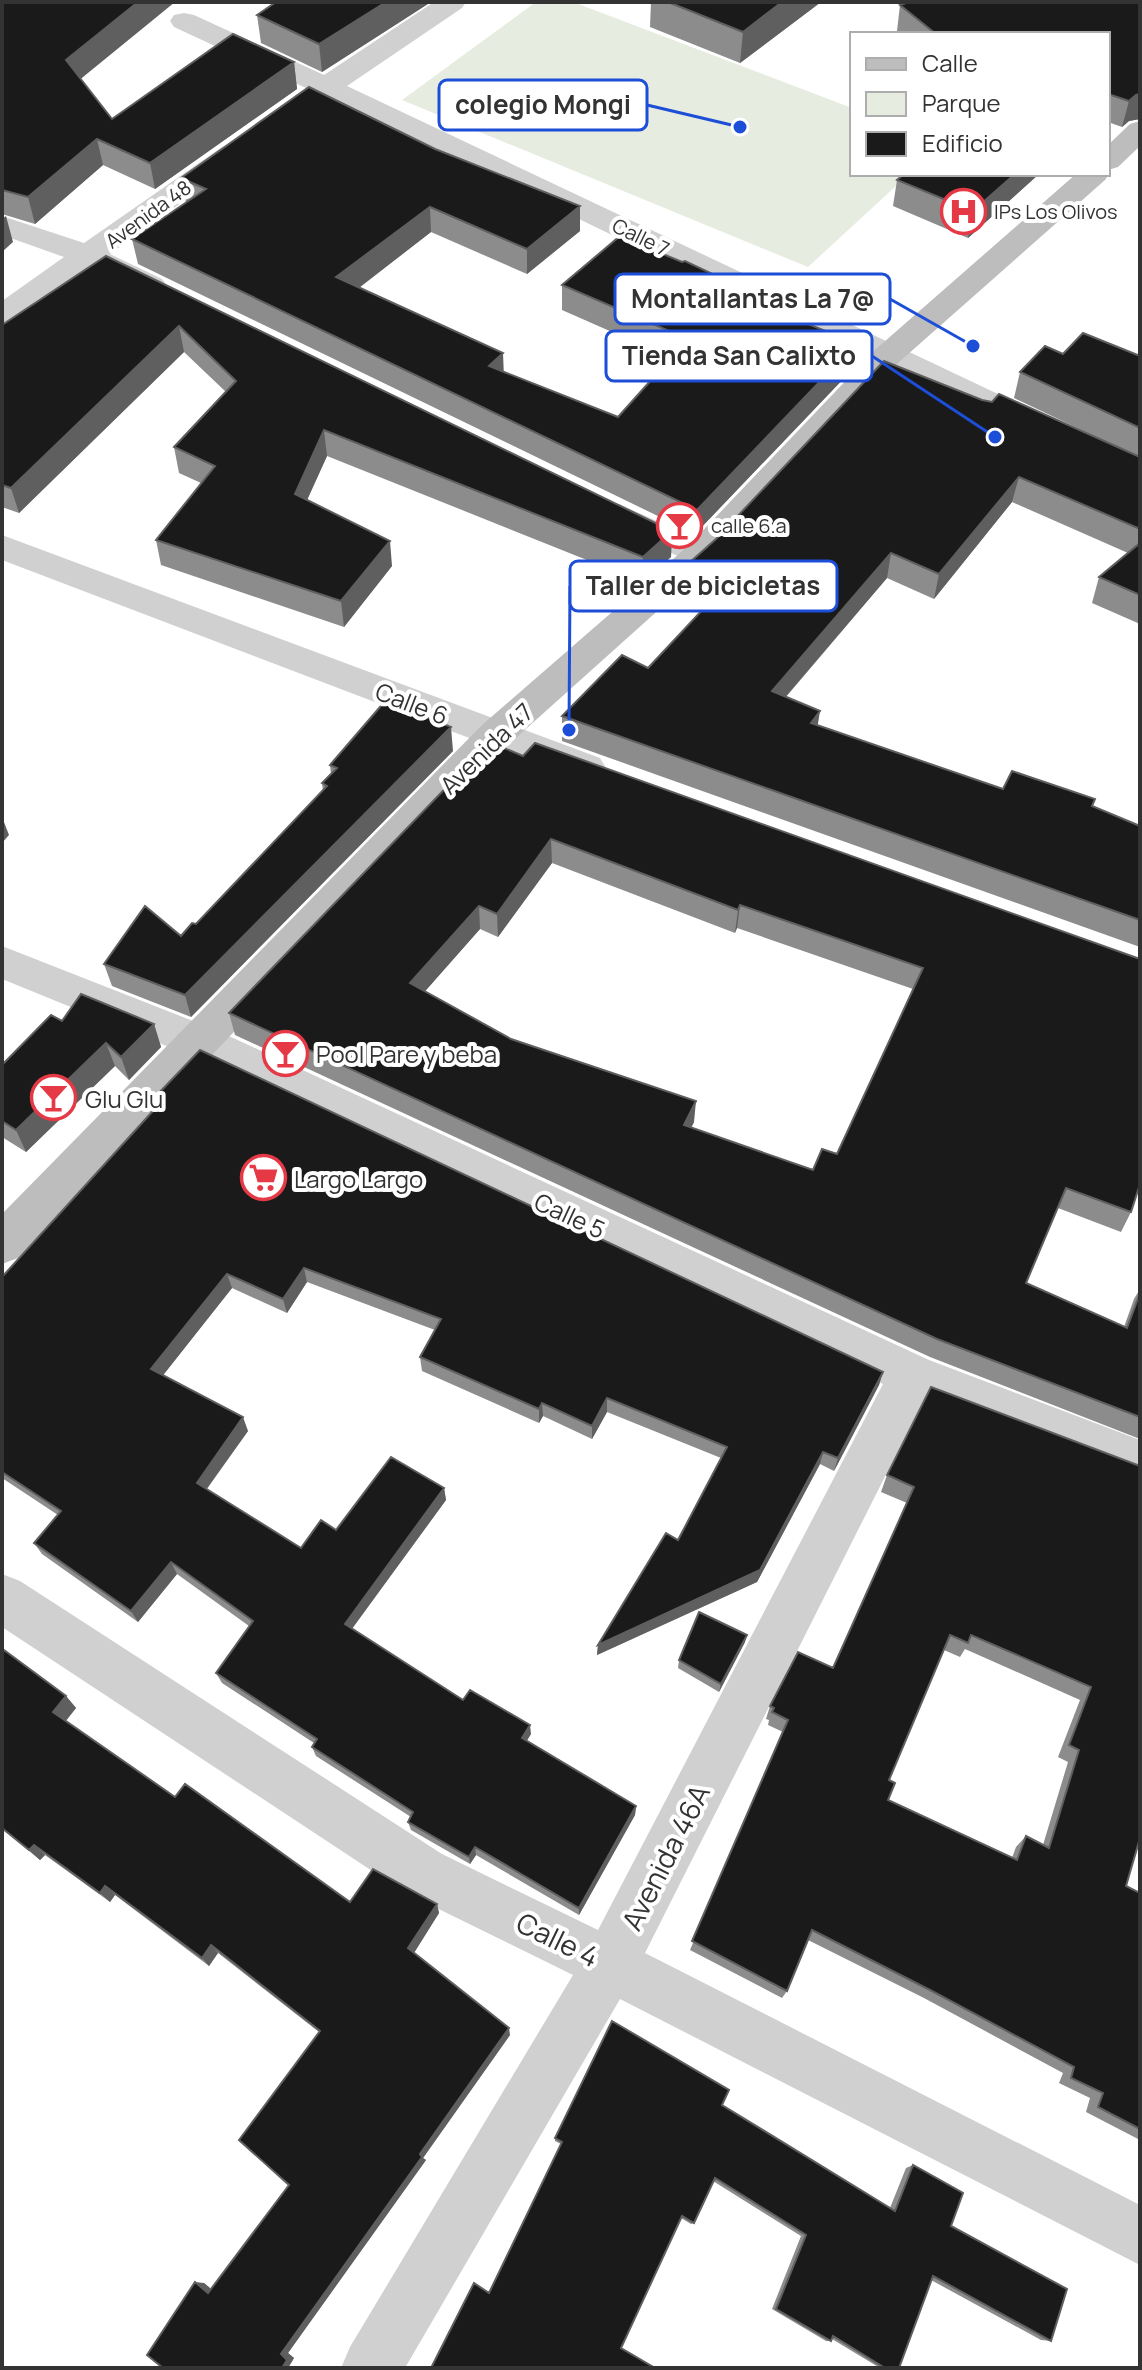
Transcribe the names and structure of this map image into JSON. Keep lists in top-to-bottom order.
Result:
{
  "streets": {
    "street": [
      "Avenida 48",
      "Calle 7",
      "Calle 6",
      "Avenida 47",
      "Calle 5",
      "Avenida 46A",
      "Calle 4"
    ]
  },
  "crossings": [
    ["Calle 7", "Avenida 47"],
    ["Calle 6", "Avenida 47"],
    ["Avenida 47", "Calle 5"],
    ["Calle 5", "Avenida 46A"],
    ["Avenida 46A", "Calle 4"]
  ],
  "places": {
    "other": [
      "colegio Mongi",
      "Montallantas La 7@",
      "Tienda San Calixto",
      "Taller de bicicletas"
    ],
    "hospital": ["IPs Los Olivos"],
    "bar": ["calle 6.a", "Pool Pare y beba", "Glu Glu"],
    "supermarket": ["Largo Largo"]
  },
  "legend": ["Calle", "Parque", "Edificio"]
}
